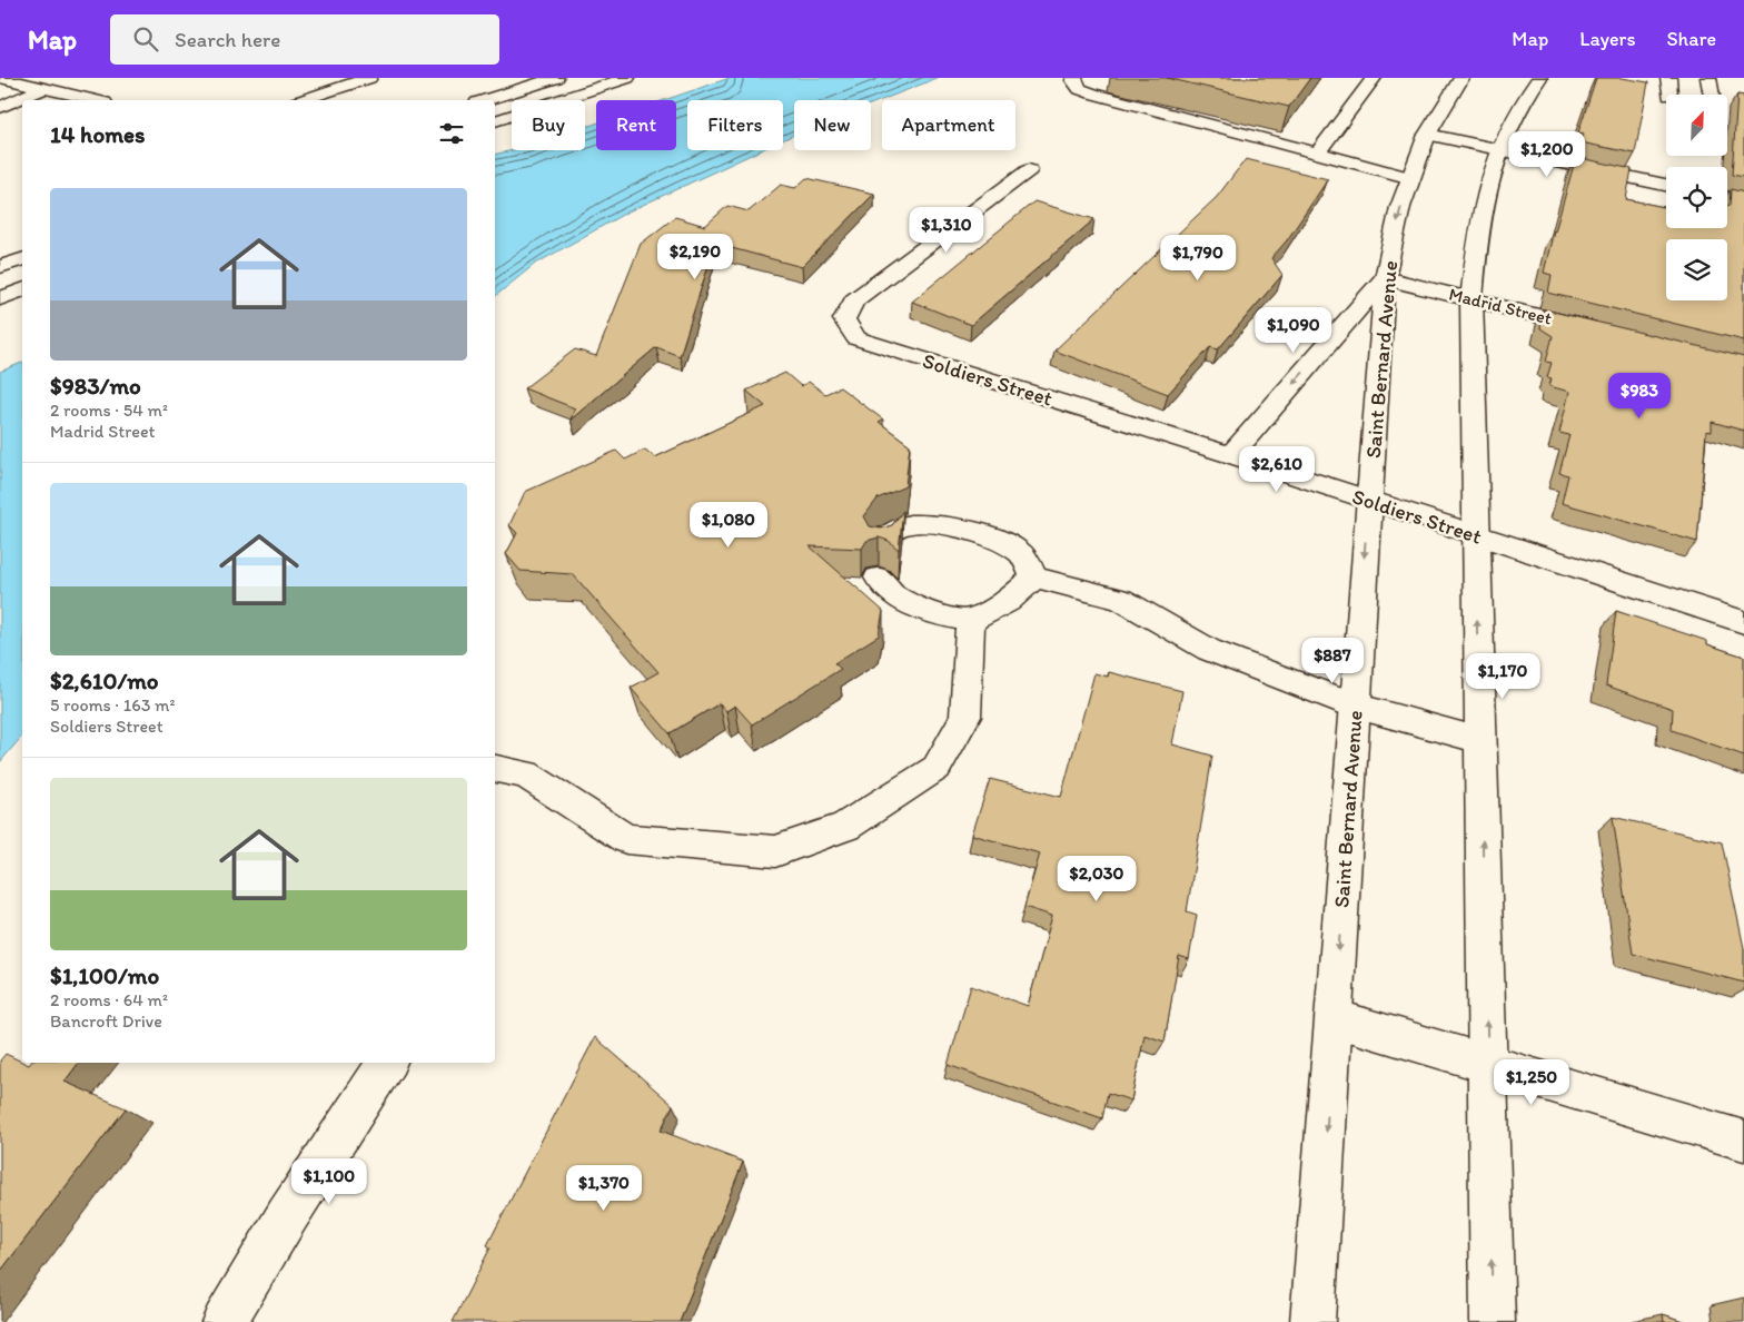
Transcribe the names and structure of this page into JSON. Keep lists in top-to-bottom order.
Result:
{
  "streets": {
    "main road": ["Madrid Street", "Saint Bernard Avenue", "Soldiers Street"]
  },
  "crossings": [
    ["Madrid Street", "Saint Bernard Avenue"],
    ["Saint Bernard Avenue", "Soldiers Street"]
  ],
  "north": "top right",
  "page": {
    "header": "Map",
    "search": "Search here",
    "nav": ["Map", "Layers", "Share"],
    "chip": [
      "Buy",
      "Rent",
      "Filters",
      "New",
      "Apartment"
    ],
    "heading": "14 homes",
    "price": [
      "$1,200",
      "$1,310",
      "$2,190",
      "$1,790",
      "$1,090",
      "$983",
      "$2,610",
      "$1,080",
      "$887",
      "$1,170",
      "$2,030",
      "$1,250",
      "$1,100",
      "$1,370"
    ],
    "list": [
      {
        "name": "$983/mo",
        "note": "2 rooms · 54 m² · Madrid Street"
      },
      {
        "name": "$2,610/mo",
        "note": "5 rooms · 163 m² · Soldiers Street"
      },
      {
        "name": "$1,100/mo",
        "note": "2 rooms · 64 m² · Bancroft Drive"
      }
    ]
  }
}
